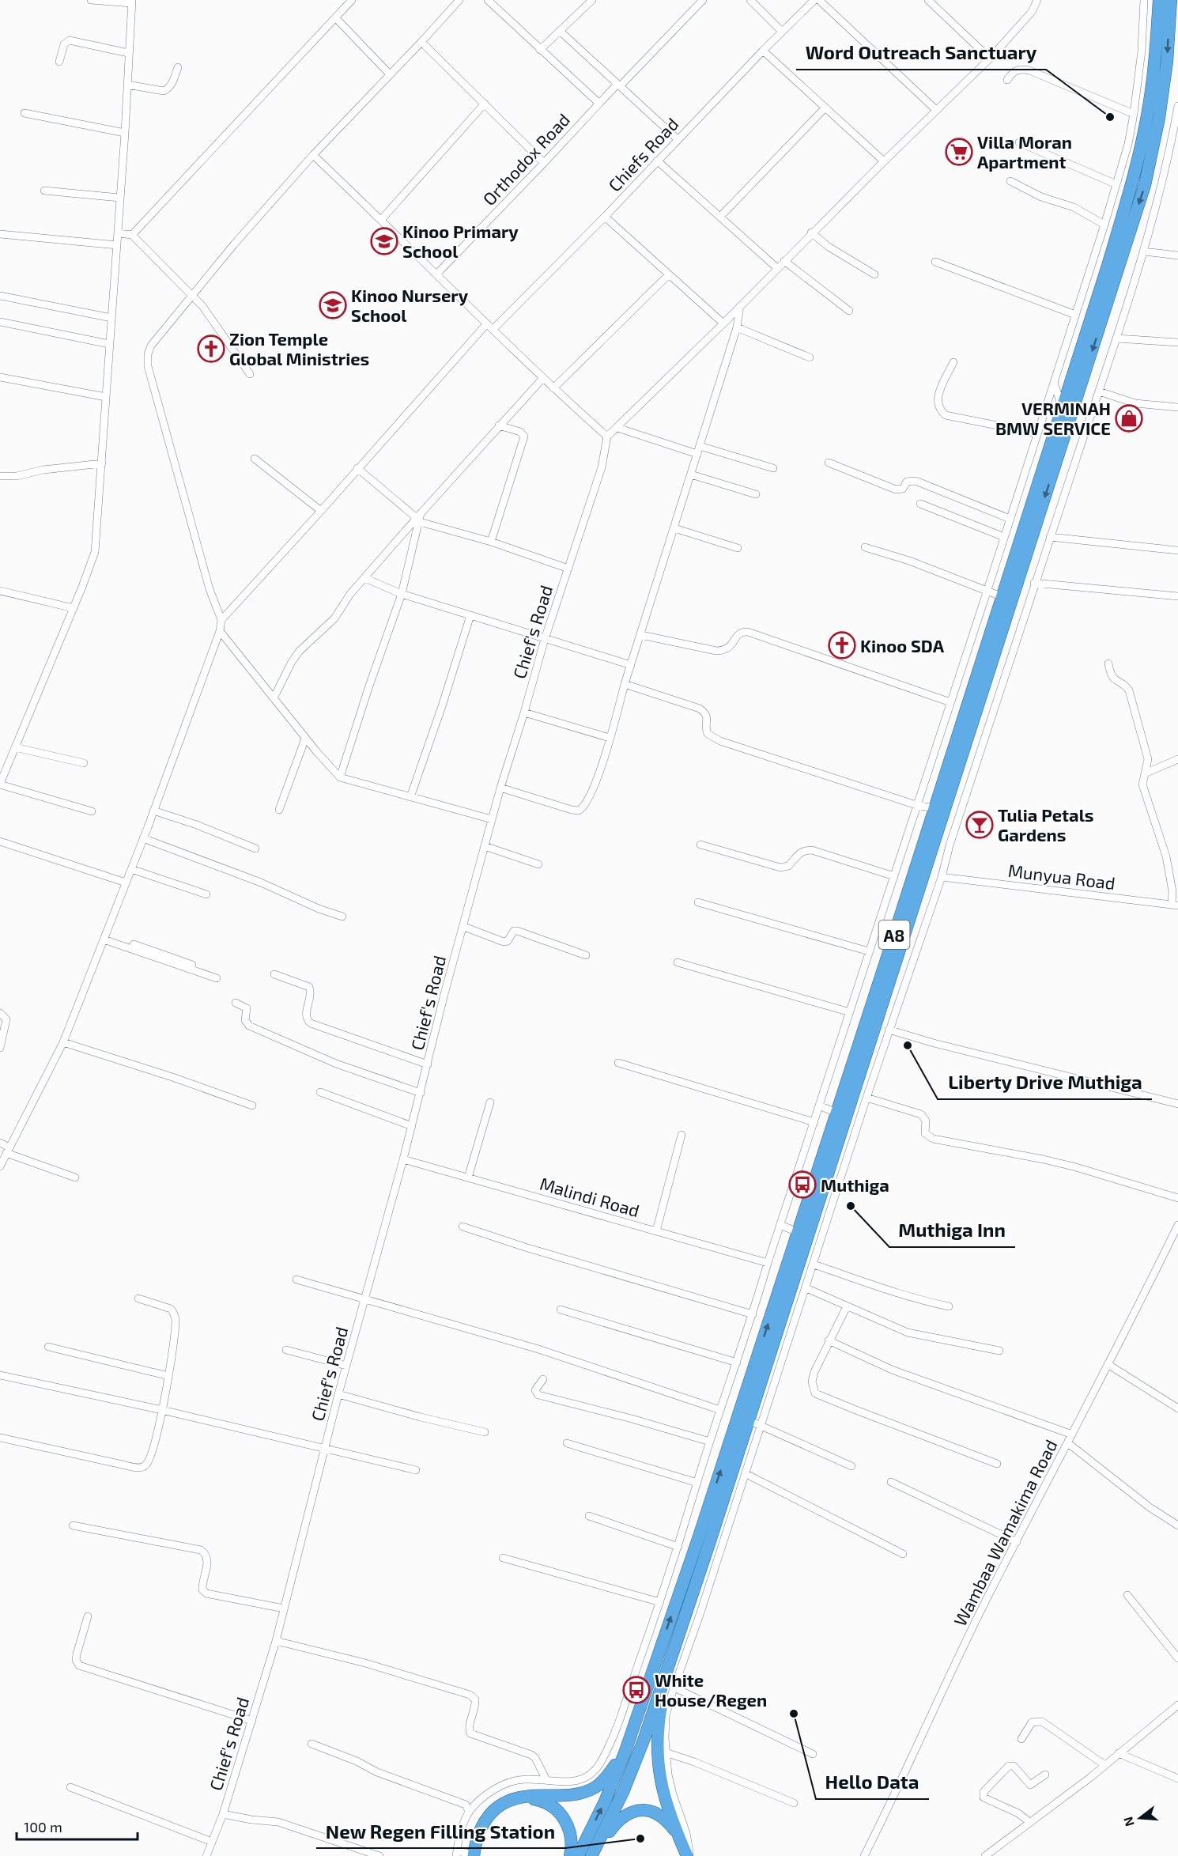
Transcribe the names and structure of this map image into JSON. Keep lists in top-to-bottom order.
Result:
{
  "streets": {
    "highway": ["A8"],
    "street": [
      "Chiefs Road",
      "Orthodox Road",
      "Chief's Road",
      "Munyua Road",
      "Malindi Road",
      "Wambaa Wamakima Road"
    ]
  },
  "crossings": [
    ["Chief's Road", "Malindi Road"]
  ],
  "places": {
    "other": [
      "Word Outreach Sanctuary",
      "Liberty Drive Muthiga",
      "Muthiga Inn",
      "Hello Data",
      "New Regen Filling Station"
    ],
    "supermarket": ["Villa Moran Apartment"],
    "school or university": ["Kinoo Primary School", "Kinoo Nursery School"],
    "church": ["Zion Temple Global Ministries", "Kinoo SDA"],
    "shop": ["VERMINAH BMW SERVICE"],
    "bar": ["Tulia Petals Gardens"],
    "bus stop": ["Muthiga", "White House/Regen"]
  },
  "scale_bar": "100 m",
  "north": "left"
}
